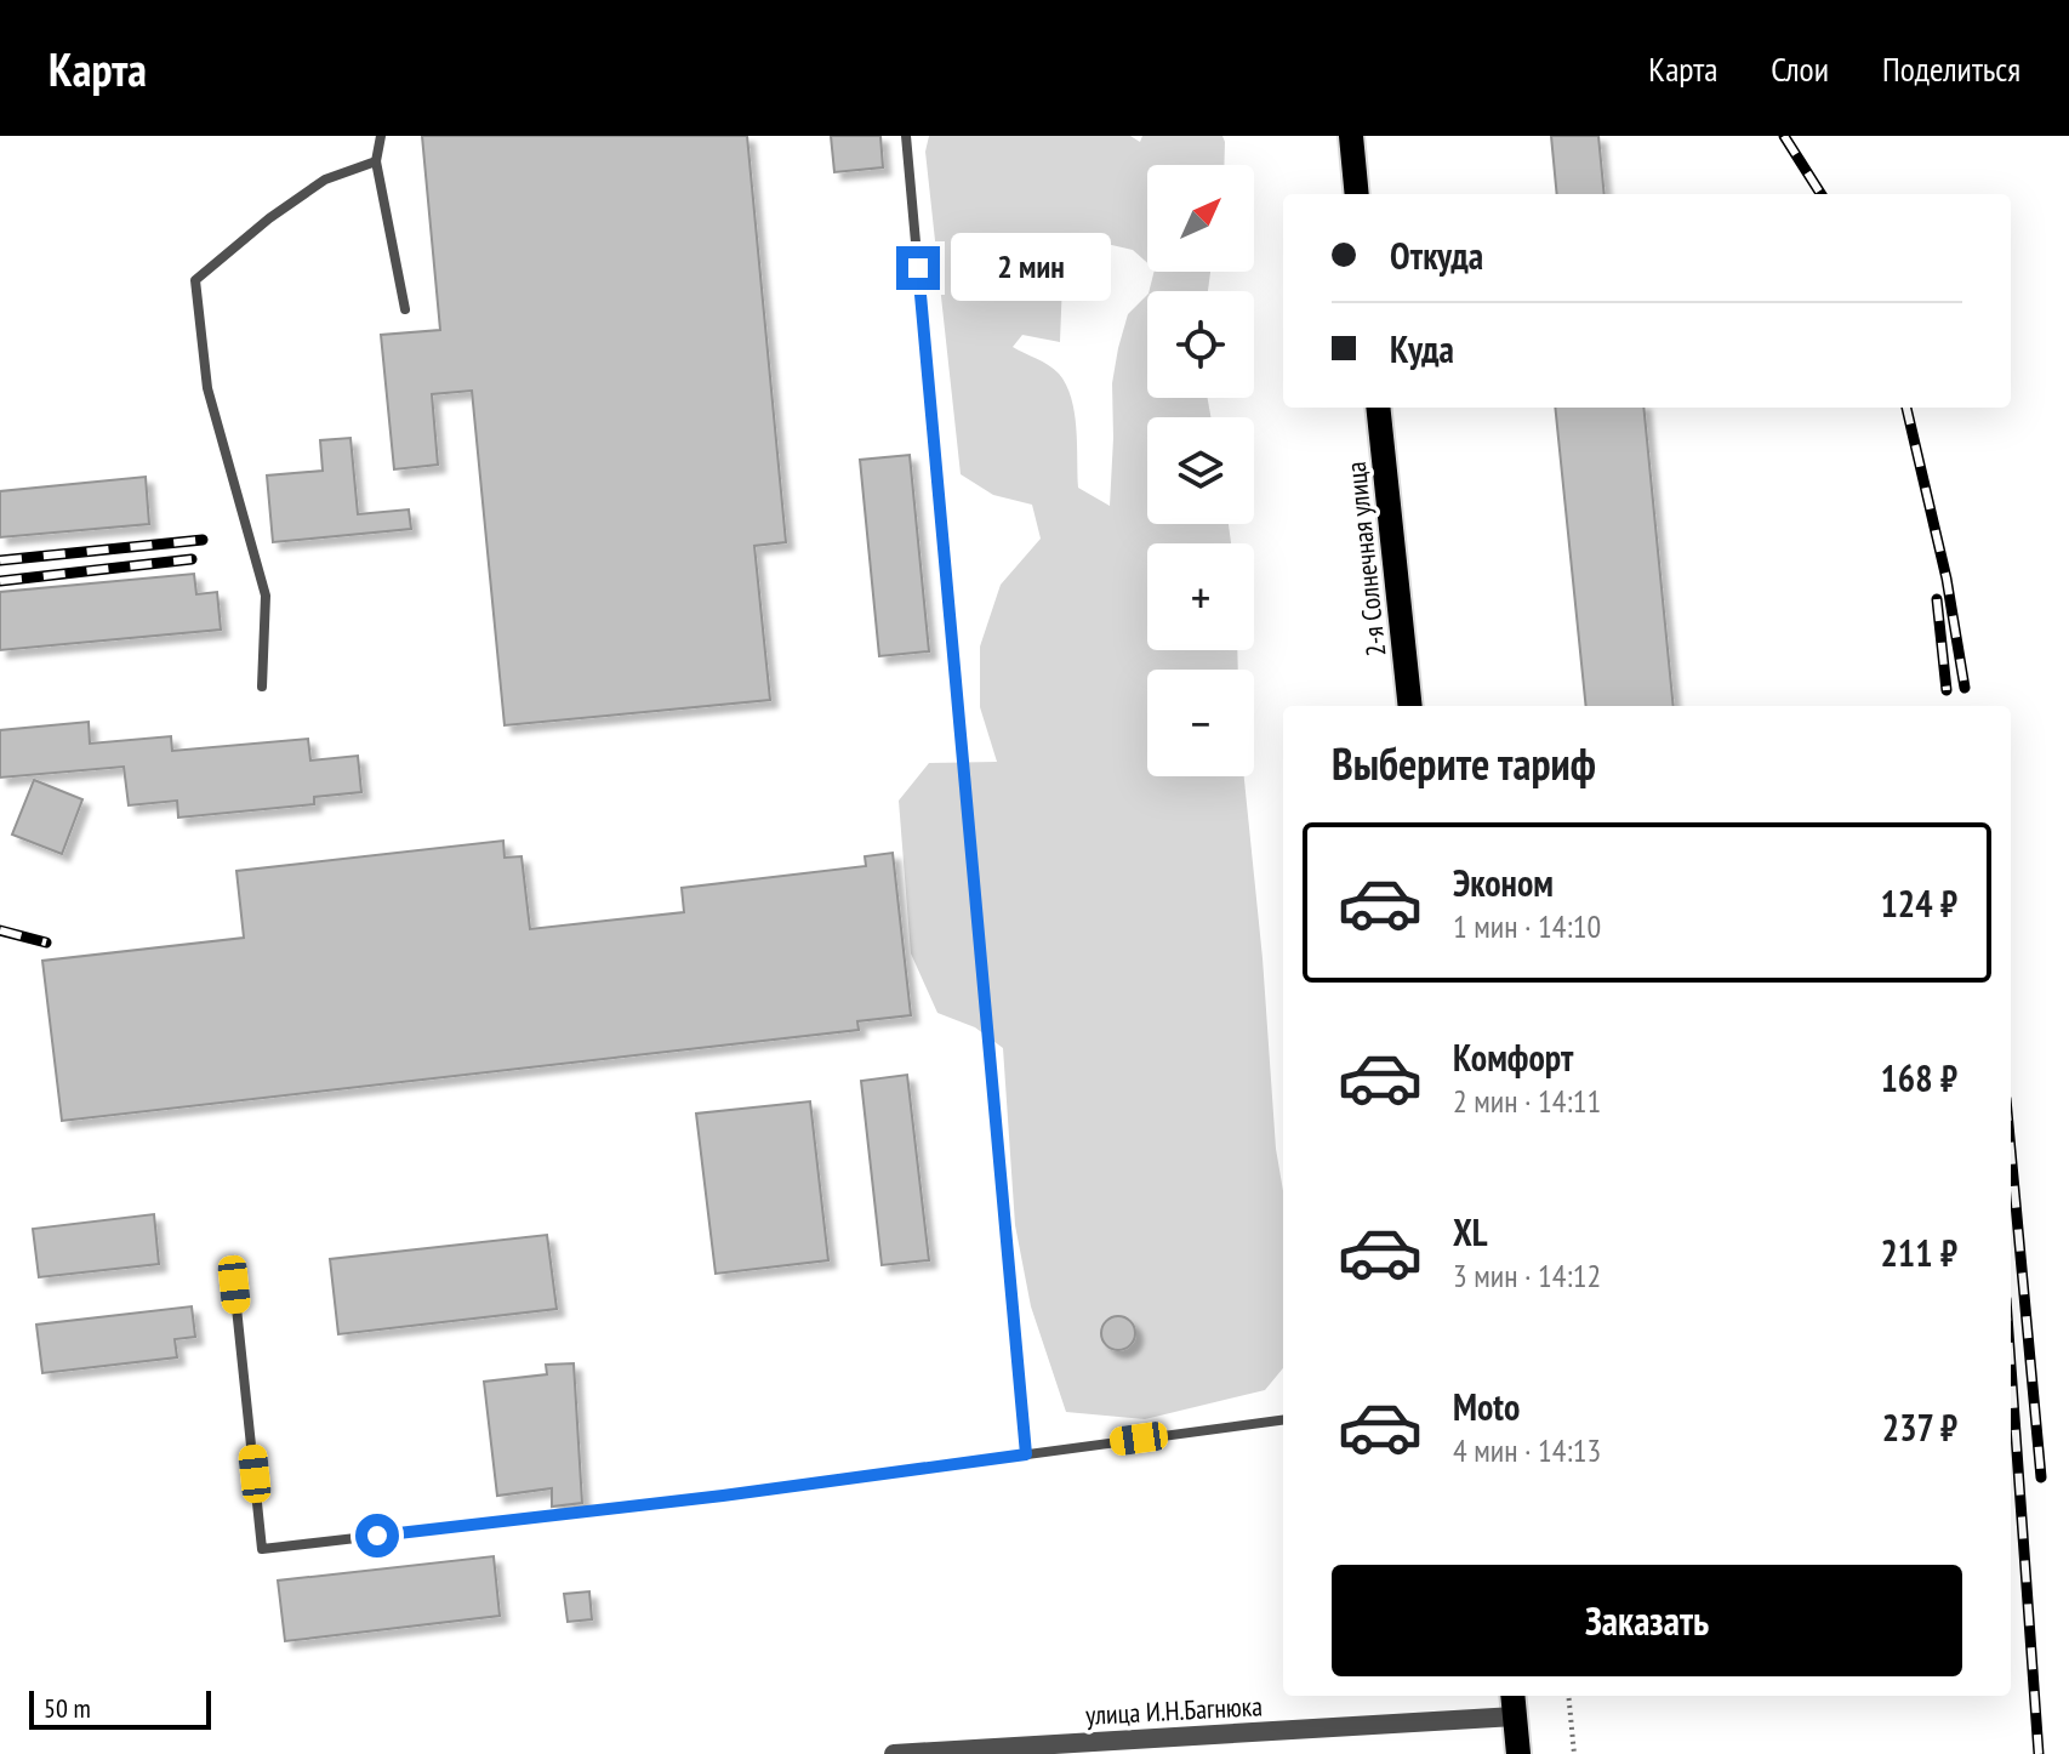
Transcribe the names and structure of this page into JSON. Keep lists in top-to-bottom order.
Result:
{
  "streets": {
    "main road": ["2-я Солнечная улица"],
    "street": ["улица И.Н.Багнюка"]
  },
  "scale_bar": "50 m",
  "north": "top right",
  "page": {
    "header": "Карта",
    "nav": ["Карта", "Слои", "Поделиться"],
    "map_buttons": ["+", "−"],
    "banner": ["Откуда", "Куда"],
    "bubble": "2 мин",
    "heading": "Выберите тариф",
    "list": [
      {
        "name": "Эконом",
        "note": "1 мин · 14:10",
        "value": "124 ₽"
      },
      {
        "name": "Комфорт",
        "note": "2 мин · 14:11",
        "value": "168 ₽"
      },
      {
        "name": "XL",
        "note": "3 мин · 14:12",
        "value": "211 ₽"
      },
      {
        "name": "Moto",
        "note": "4 мин · 14:13",
        "value": "237 ₽"
      }
    ],
    "buttons": "Заказать",
    "scale": "50 m"
  }
}
